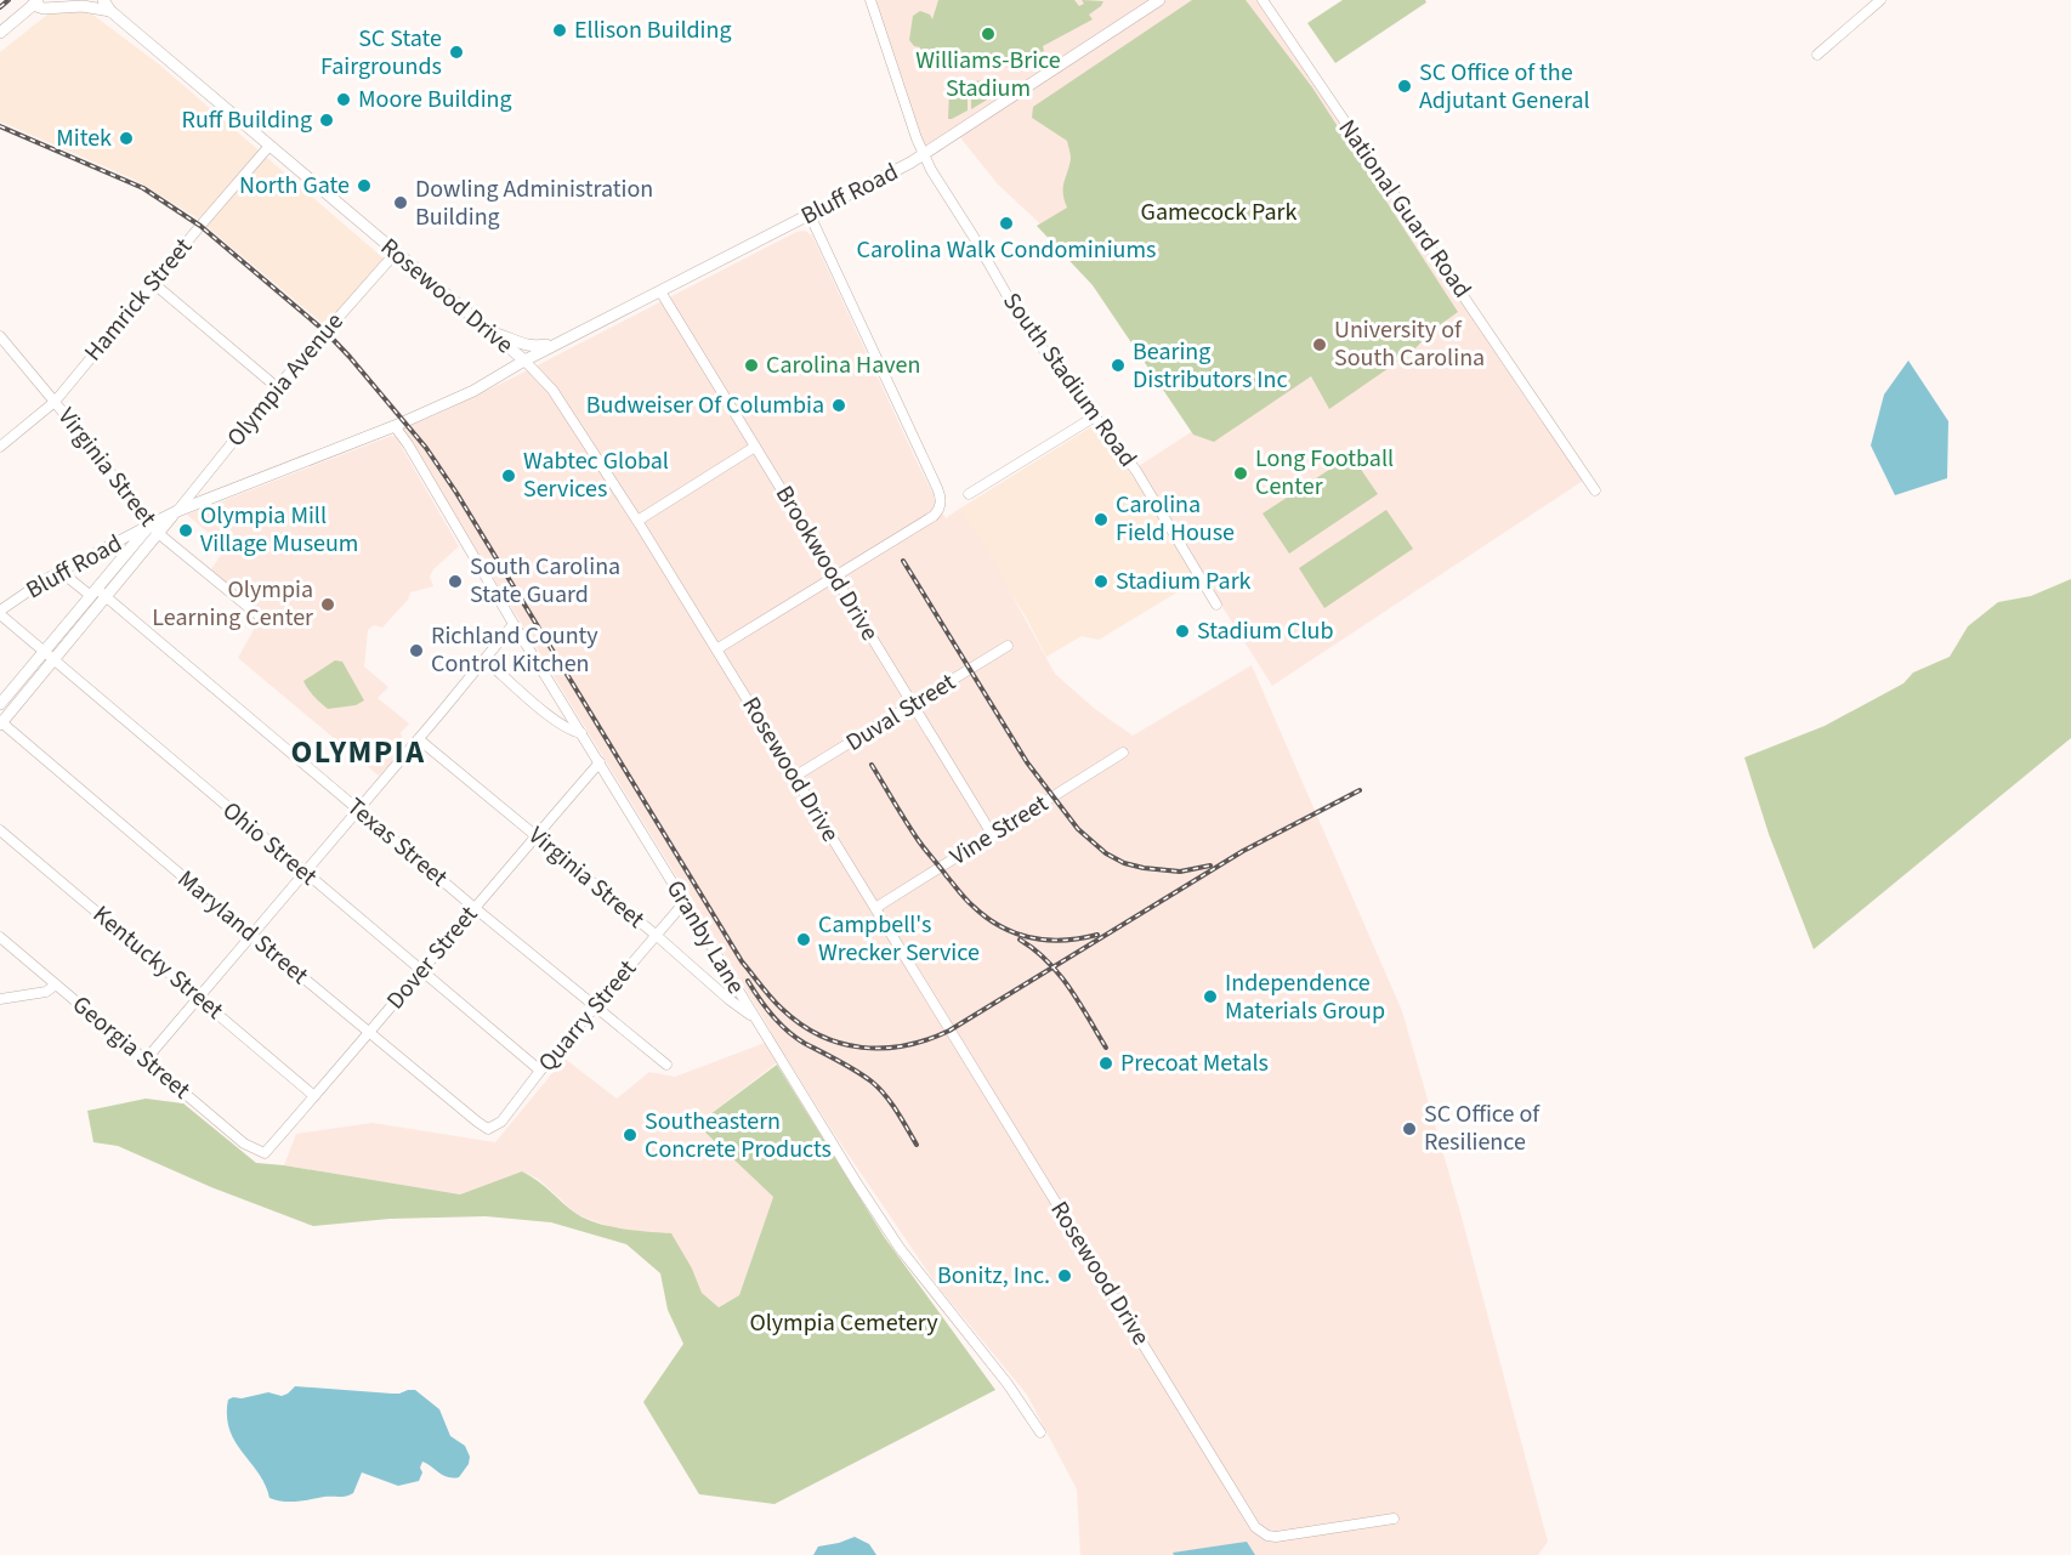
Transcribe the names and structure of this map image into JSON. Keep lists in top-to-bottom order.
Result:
{
  "streets": {
    "main road": ["Bluff Road", "Rosewood Drive", "Olympia Avenue"],
    "street": [
      "National Guard Road",
      "Hamrick Street",
      "South Stadium Road",
      "Virginia Street",
      "Brookwood Drive",
      "Duval Street",
      "Vine Street",
      "Texas Street",
      "Ohio Street",
      "Maryland Street",
      "Granby Lane",
      "Dover Street",
      "Kentucky Street",
      "Quarry Street",
      "Georgia Street"
    ]
  },
  "crossings": [
    ["Bluff Road", "Rosewood Drive"],
    ["Bluff Road", "Olympia Avenue"],
    ["Bluff Road", "South Stadium Road"],
    ["Bluff Road", "Virginia Street"],
    ["Bluff Road", "Brookwood Drive"],
    ["Bluff Road", "Texas Street"],
    ["Bluff Road", "Ohio Street"],
    ["Bluff Road", "Granby Lane"],
    ["Rosewood Drive", "Hamrick Street"],
    ["Rosewood Drive", "Olympia Avenue"],
    ["Rosewood Drive", "Duval Street"],
    ["Rosewood Drive", "Vine Street"],
    ["Hamrick Street", "Virginia Street"],
    ["Olympia Avenue", "Virginia Street"],
    ["Olympia Avenue", "Texas Street"],
    ["Olympia Avenue", "Ohio Street"],
    ["Olympia Avenue", "Maryland Street"],
    ["Virginia Street", "Granby Lane"],
    ["Virginia Street", "Dover Street"],
    ["Virginia Street", "Quarry Street"],
    ["Brookwood Drive", "Duval Street"],
    ["Brookwood Drive", "Vine Street"],
    ["Texas Street", "Dover Street"],
    ["Texas Street", "Quarry Street"],
    ["Ohio Street", "Dover Street"],
    ["Ohio Street", "Quarry Street"],
    ["Maryland Street", "Dover Street"],
    ["Maryland Street", "Quarry Street"],
    ["Granby Lane", "Dover Street"],
    ["Granby Lane", "Quarry Street"],
    ["Dover Street", "Kentucky Street"],
    ["Dover Street", "Georgia Street"]
  ],
  "districts": ["OLYMPIA"],
  "parks": ["Gamecock Park", "Olympia Cemetery"],
  "places": [
    "Ellison Building",
    "Williams-Brice Stadium",
    "SC State Fairgrounds",
    "SC Office of the Adjutant General",
    "Moore Building",
    "Ruff Building",
    "Mitek",
    "North Gate",
    "Dowling Administration Building",
    "Carolina Walk Condominiums",
    "University of South Carolina",
    "Carolina Haven",
    "Bearing Distributors Inc",
    "Budweiser Of Columbia",
    "Long Football Center",
    "Wabtec Global Services",
    "Carolina Field House",
    "Olympia Mill Village Museum",
    "South Carolina State Guard",
    "Stadium Park",
    "Olympia Learning Center",
    "Stadium Club",
    "Richland County Control Kitchen",
    "Campbell's Wrecker Service",
    "Independence Materials Group",
    "Precoat Metals",
    "SC Office of Resilience",
    "Southeastern Concrete Products",
    "Bonitz, Inc."
  ]
}
